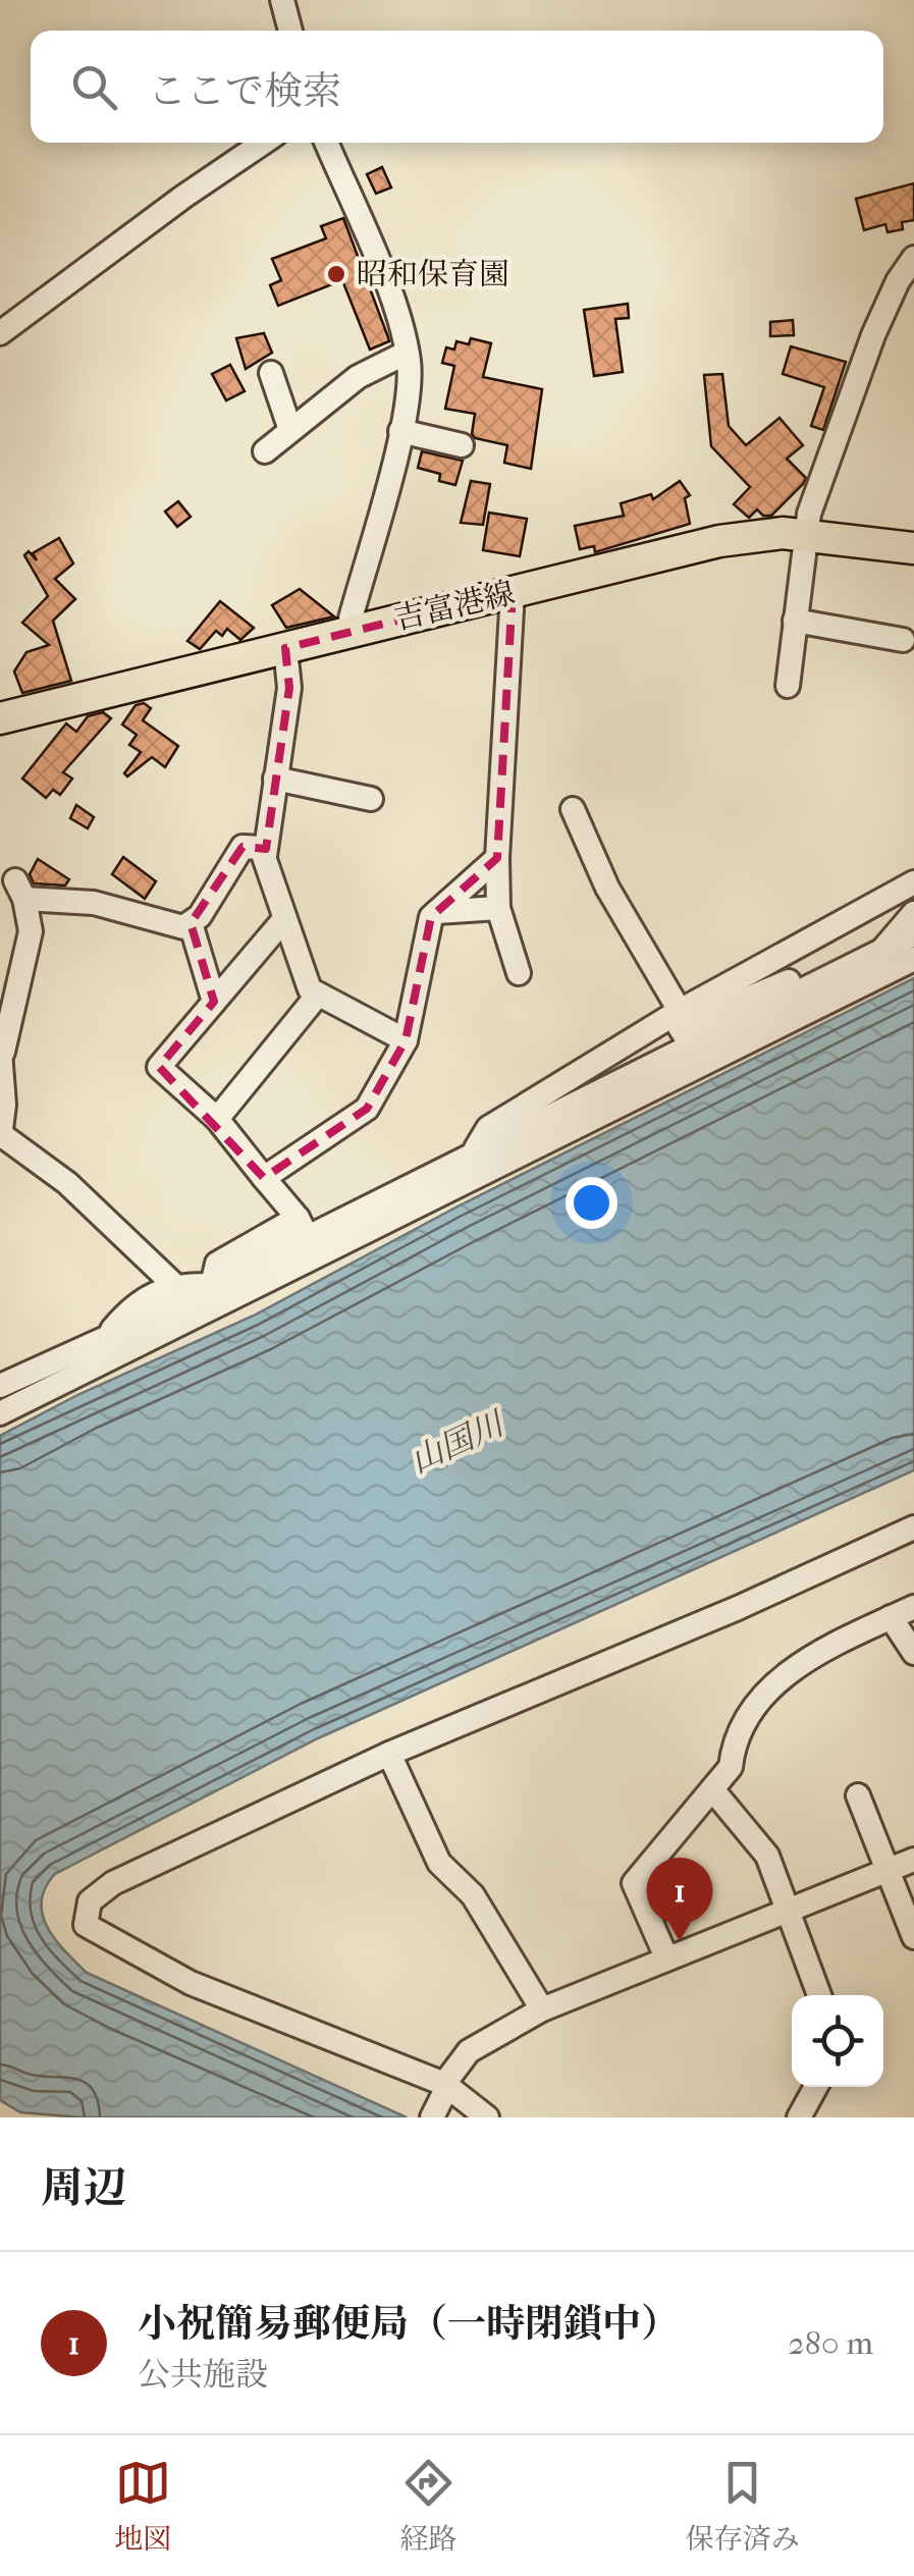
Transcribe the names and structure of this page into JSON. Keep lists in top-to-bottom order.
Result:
{
  "streets": {
    "main road": ["吉富港線"]
  },
  "water": ["山国川"],
  "places": ["昭和保育園"],
  "page": {
    "search": "ここで検索",
    "pins": "1",
    "heading": "周辺",
    "list": [
      {
        "mark": "1",
        "name": "小祝簡易郵便局（一時閉鎖中）",
        "note": "公共施設",
        "value": "280 m"
      }
    ],
    "nav": ["地図", "経路", "保存済み"]
  }
}
